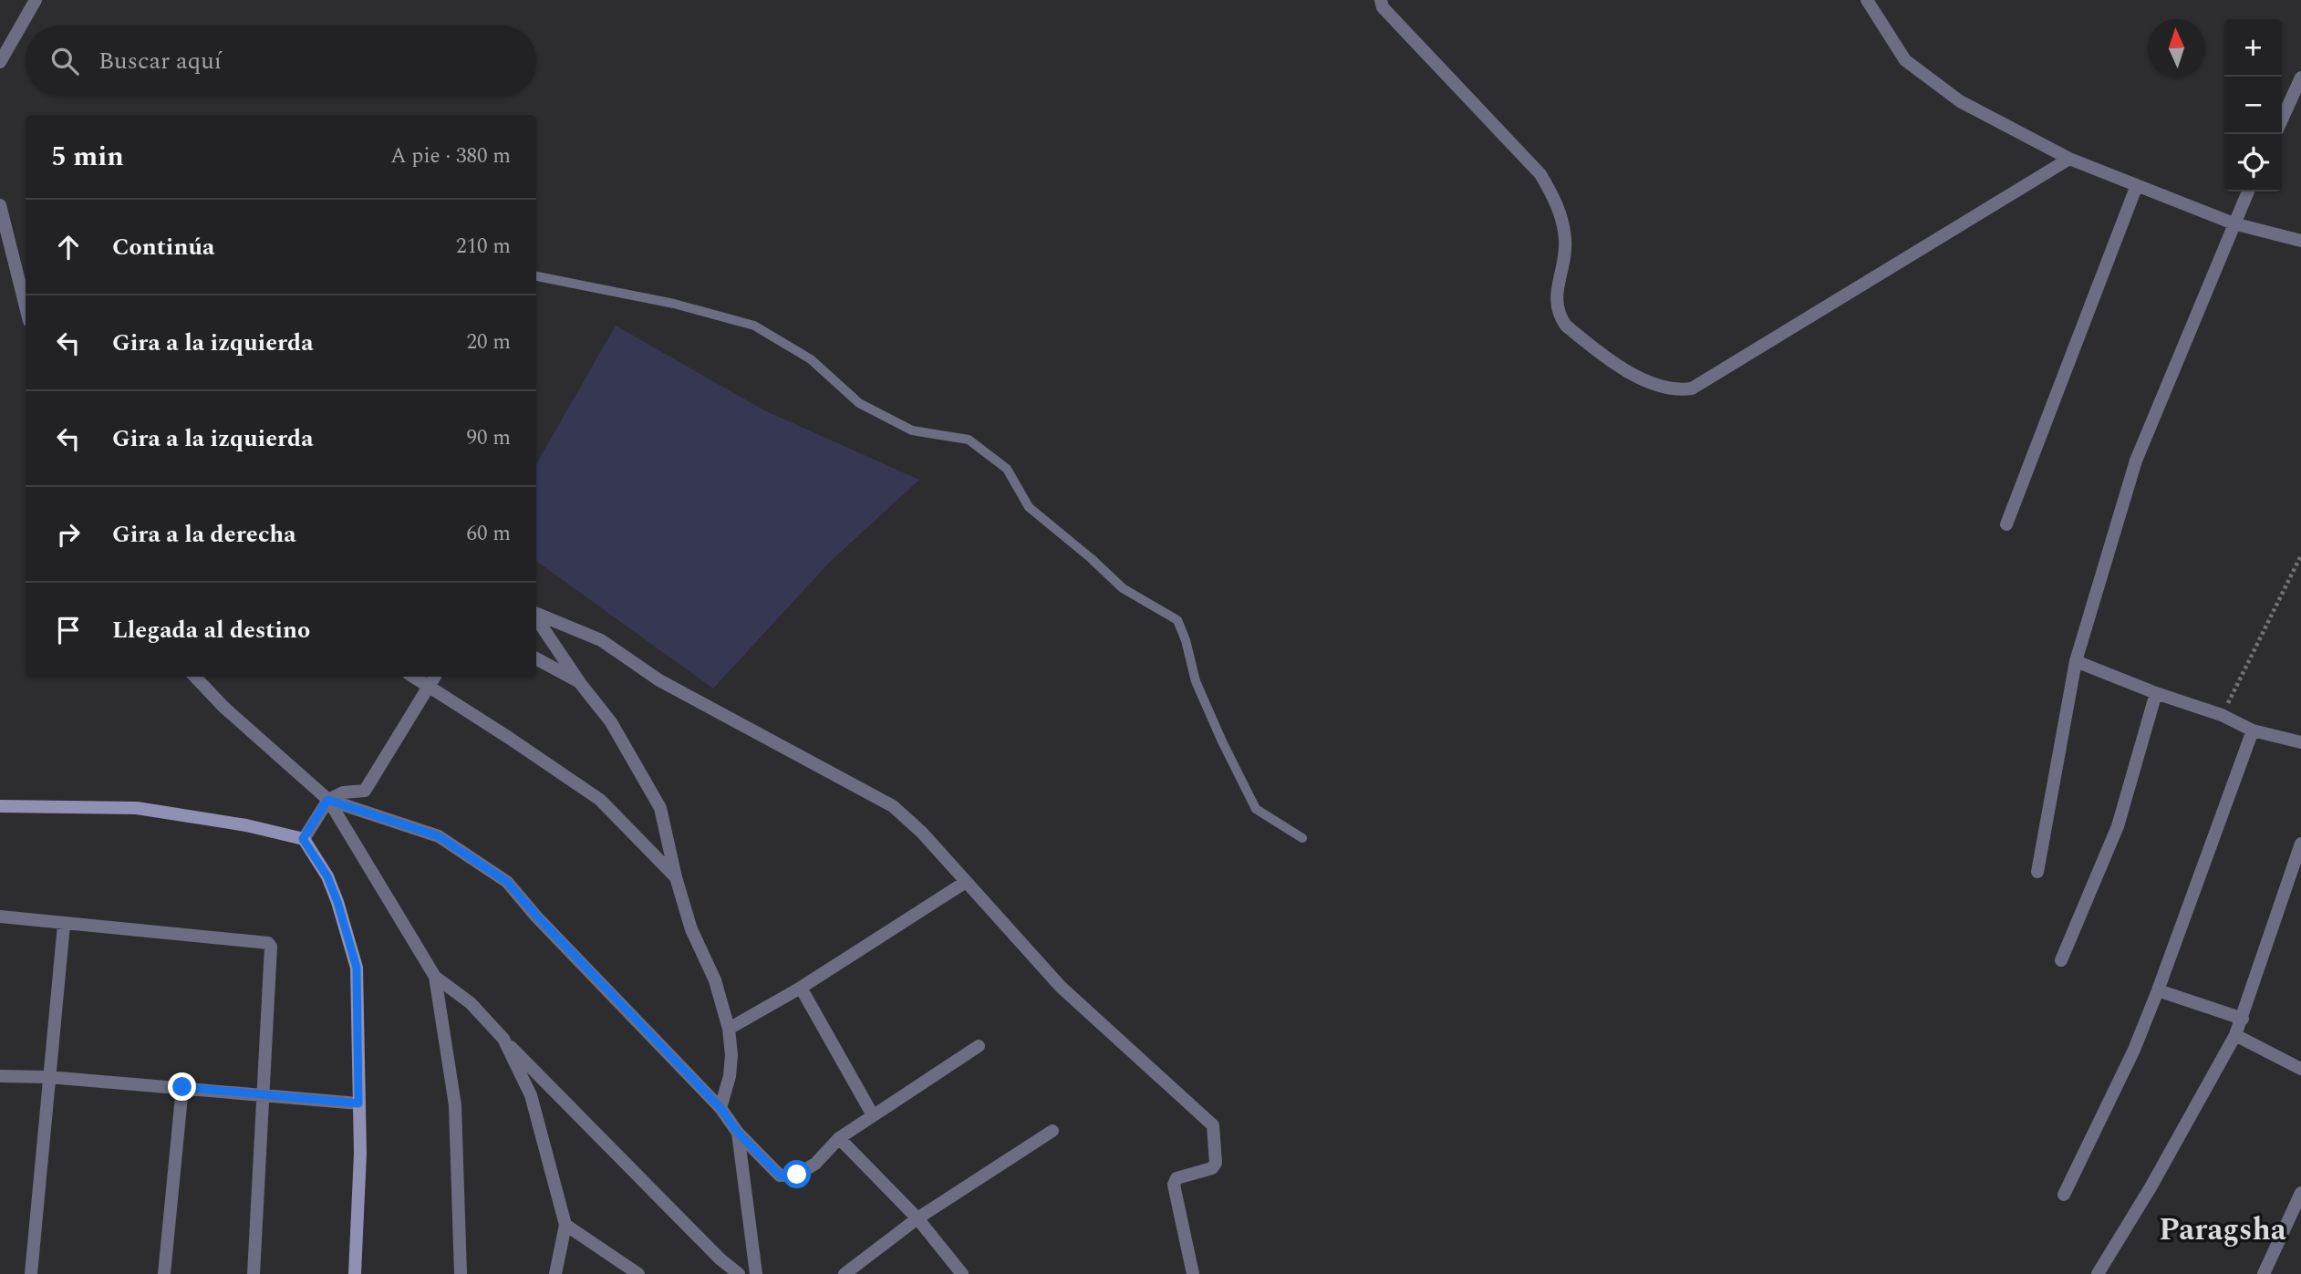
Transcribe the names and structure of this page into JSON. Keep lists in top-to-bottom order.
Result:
{
  "districts": ["Paragsha"],
  "north": "top",
  "page": {
    "map_buttons": ["+", "−"],
    "search": "Buscar aquí",
    "heading": ["5 min", "A pie · 380 m"],
    "list": [
      ["Continúa", "210 m"],
      ["Gira a la izquierda", "20 m"],
      ["Gira a la izquierda", "90 m"],
      ["Gira a la derecha", "60 m"],
      "Llegada al destino"
    ]
  }
}
